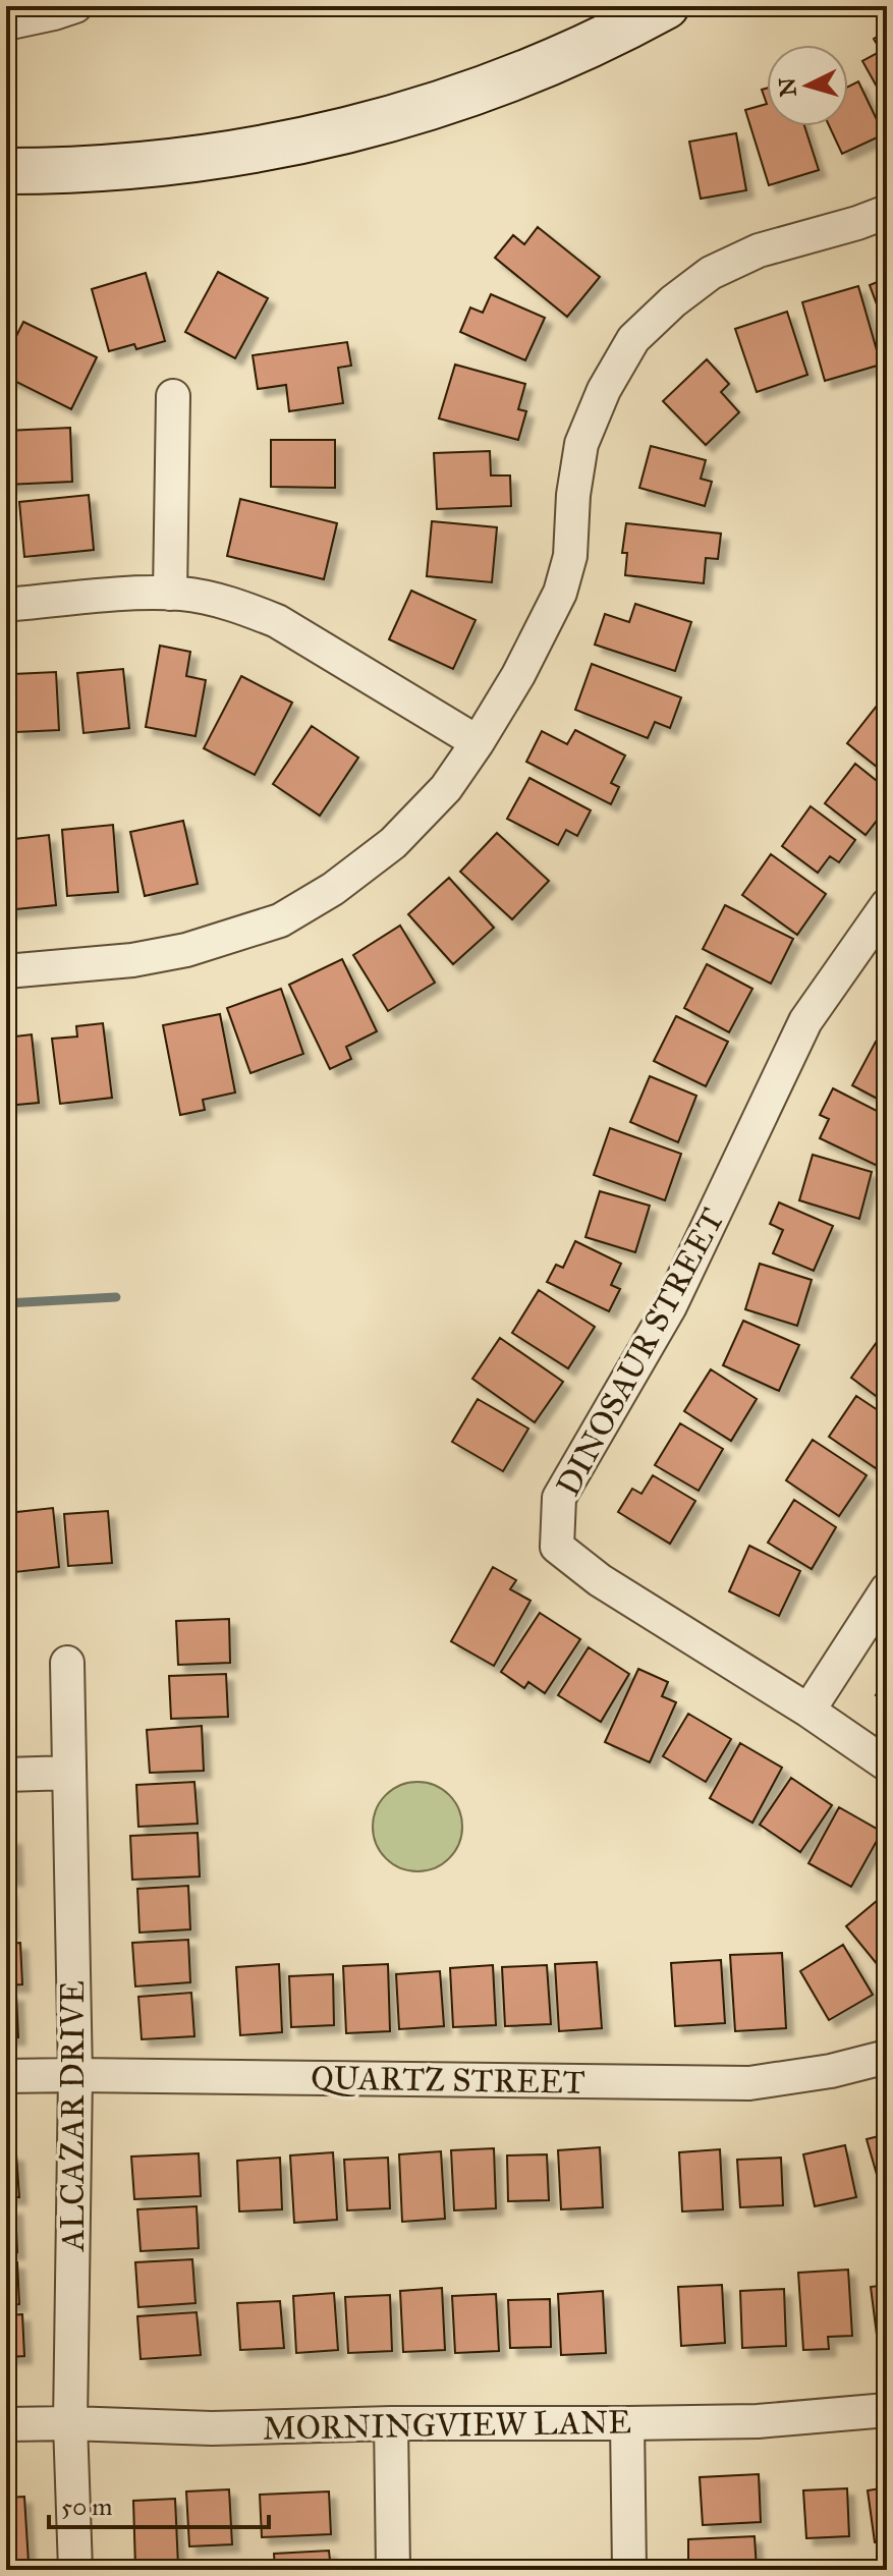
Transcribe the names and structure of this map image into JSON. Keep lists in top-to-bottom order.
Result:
{
  "streets": {
    "street": [
      "DINOSAUR STREET",
      "QUARTZ STREET",
      "ALCAZAR DRIVE",
      "MORNINGVIEW LANE"
    ]
  },
  "crossings": [
    ["QUARTZ STREET", "ALCAZAR DRIVE"],
    ["ALCAZAR DRIVE", "MORNINGVIEW LANE"]
  ],
  "scale_bar": "50 m",
  "north": "left"
}
